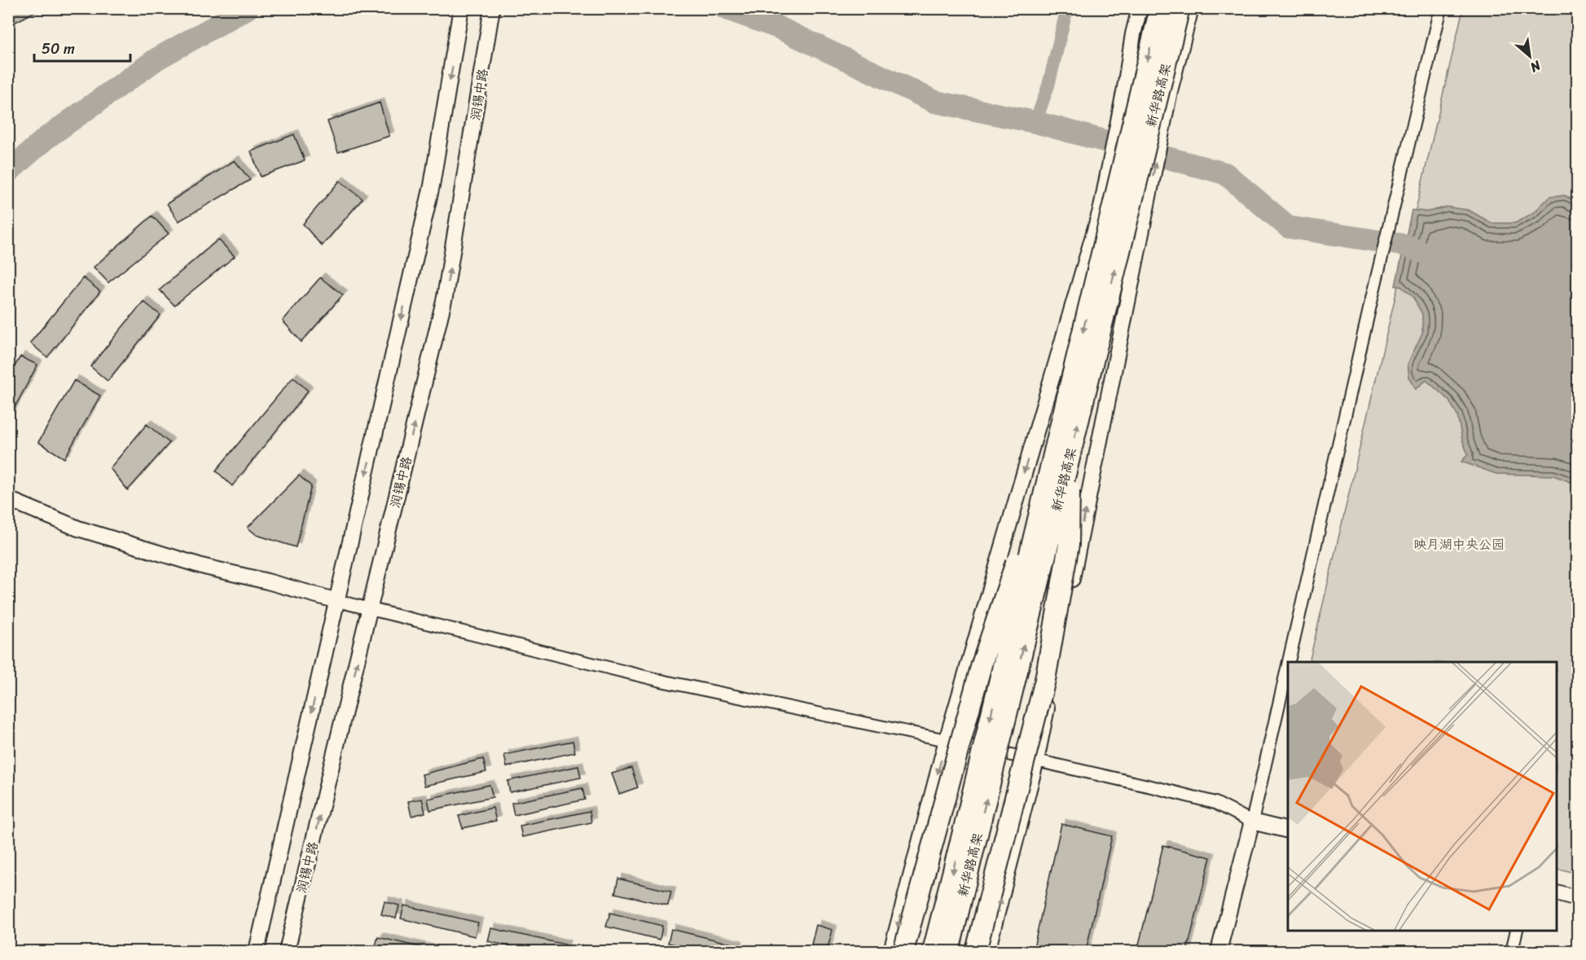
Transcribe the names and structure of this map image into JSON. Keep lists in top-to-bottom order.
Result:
{
  "streets": {
    "highway": ["新华路高架"],
    "main road": ["润锡中路"]
  },
  "parks": ["映月湖中央公园"],
  "scale_bar": "50 m",
  "north": "bottom right"
}
